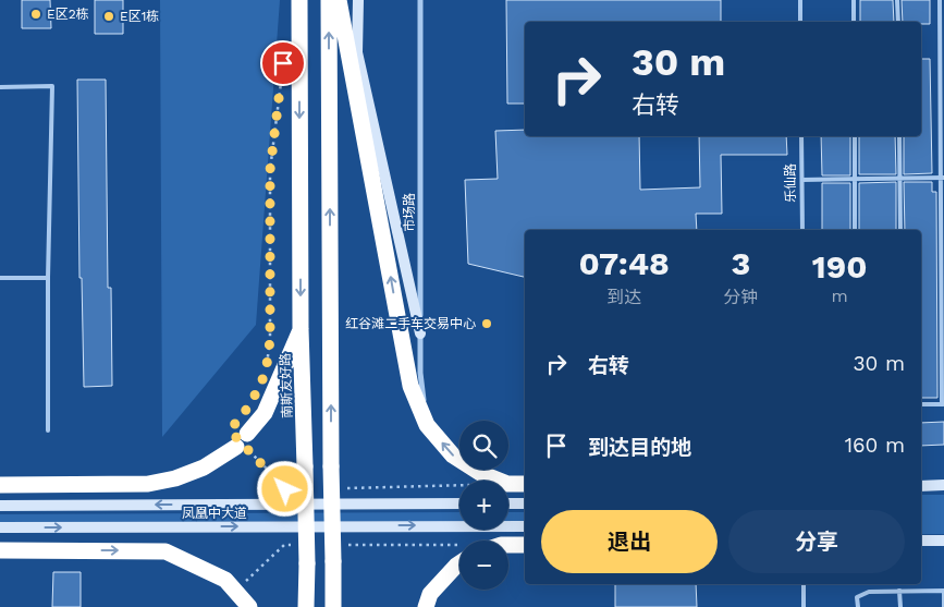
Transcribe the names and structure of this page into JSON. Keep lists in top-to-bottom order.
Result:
{
  "streets": {
    "highway": ["南斯友好路"],
    "main road": ["凤凰中大道"],
    "street": ["市场路"],
    "lane": ["乐仙路"]
  },
  "places": ["E区2栋", "E区1栋", "红谷滩二手车交易中心"],
  "page": {
    "turn": ["30 m", "右转"],
    "eta": [
      "07:48",
      "到达",
      "3",
      "分钟",
      "190",
      "m"
    ],
    "list": [
      {
        "name": "右转",
        "value": "30 m"
      },
      {
        "name": "到达目的地",
        "value": "160 m"
      }
    ],
    "map_buttons": ["+", "−"],
    "buttons": ["退出", "分享"]
  }
}
